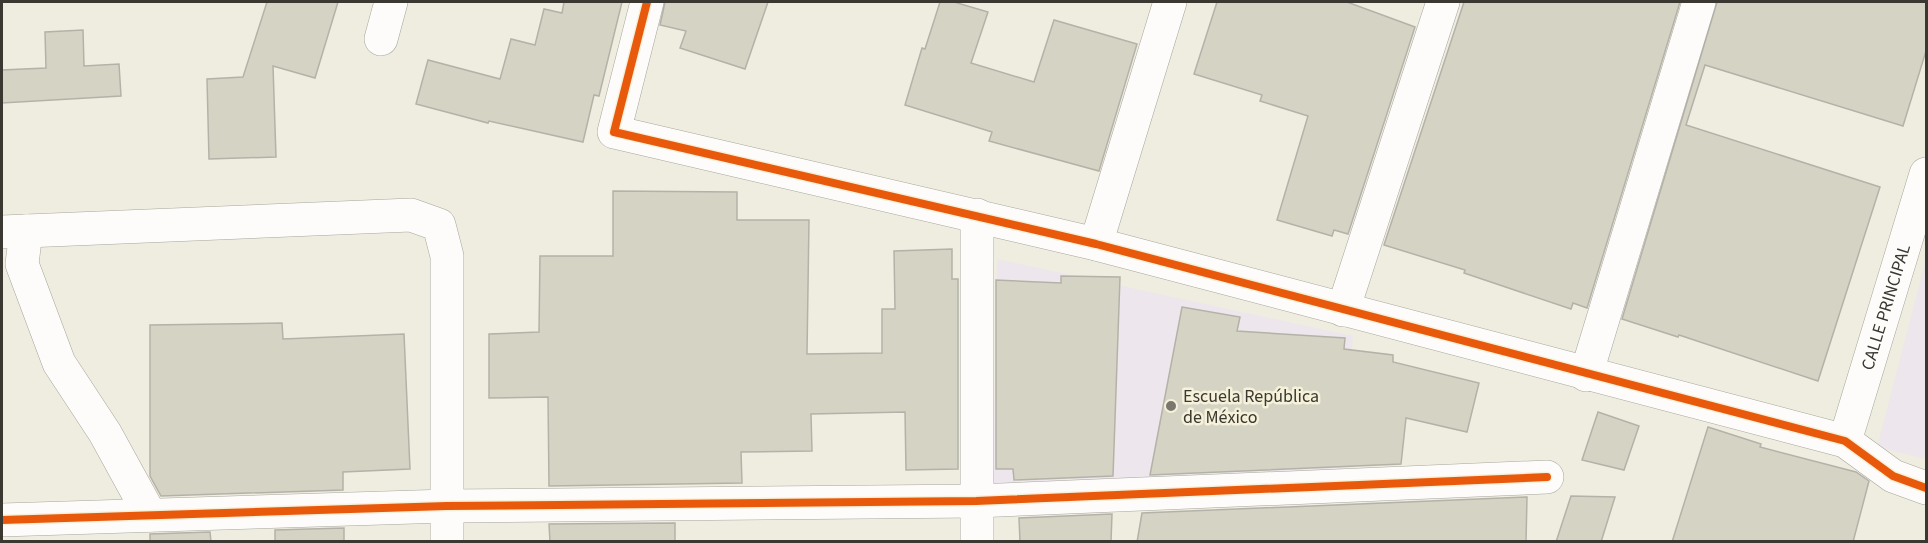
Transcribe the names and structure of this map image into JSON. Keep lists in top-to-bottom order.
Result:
{
  "streets": {
    "street": ["CALLE PRINCIPAL"]
  },
  "places": ["Escuela República de México"]
}
